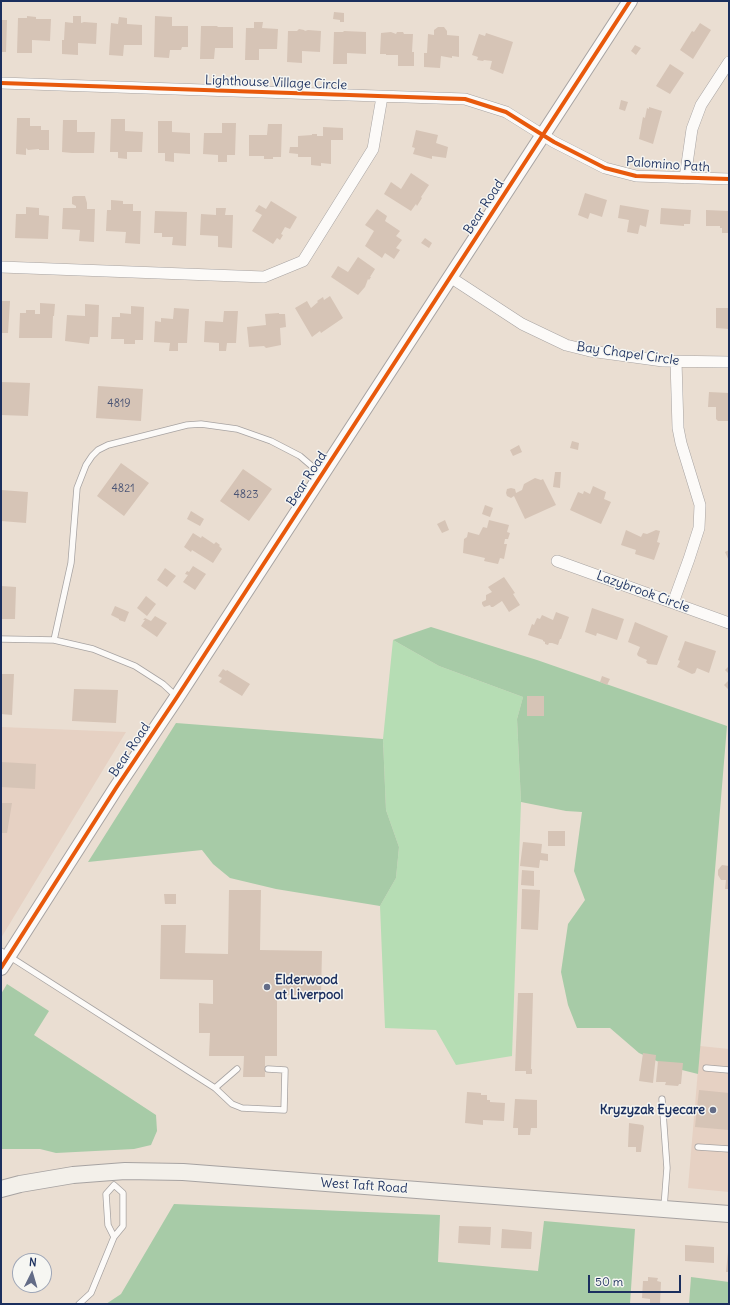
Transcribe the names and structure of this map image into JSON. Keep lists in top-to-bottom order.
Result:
{
  "streets": {
    "main road": ["West Taft Road"],
    "street": [
      "Lighthouse Village Circle",
      "Palomino Path",
      "Bear Road",
      "Bay Chapel Circle",
      "Lazybrook Circle"
    ]
  },
  "crossings": [
    ["Lighthouse Village Circle", "Palomino Path"],
    ["Lighthouse Village Circle", "Bear Road"],
    ["Palomino Path", "Bear Road"],
    ["Bear Road", "Bay Chapel Circle"]
  ],
  "places": ["Elderwood at Liverpool", "Kryzyzak Eyecare"],
  "house_numbers": ["4819", "4821", "4823"],
  "scale_bar": "50 m",
  "north": "top"
}
